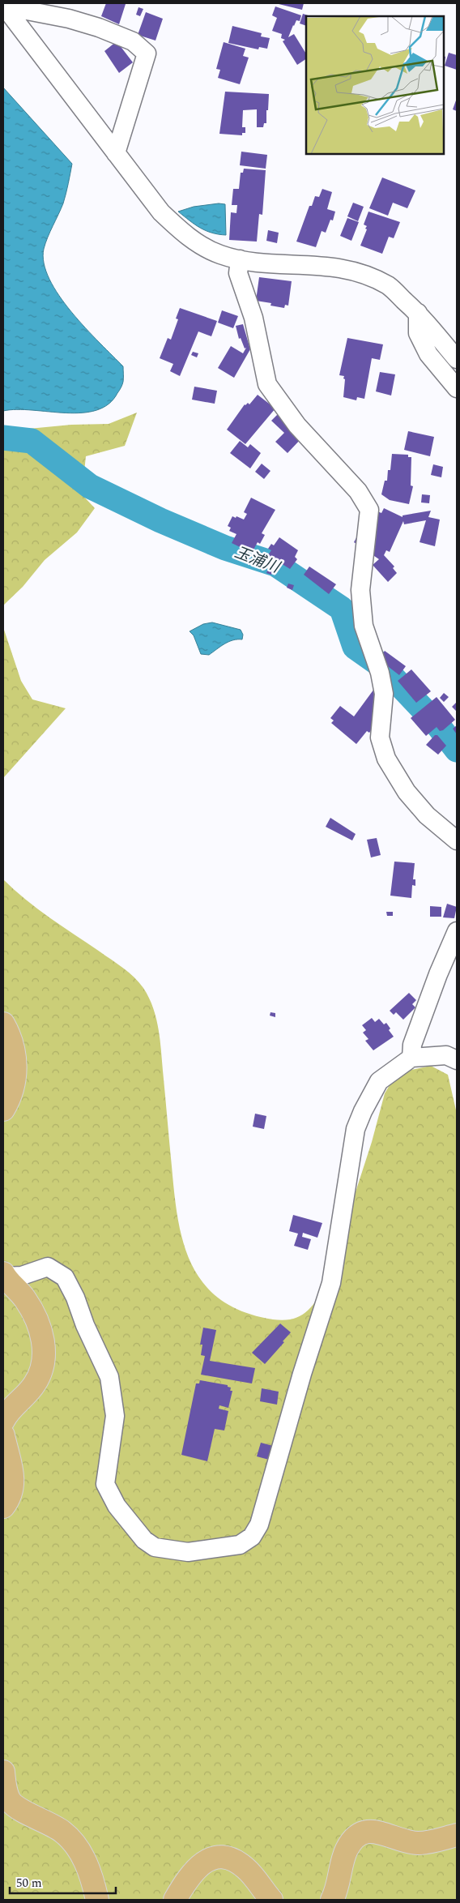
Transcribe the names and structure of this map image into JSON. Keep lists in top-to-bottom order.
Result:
{
  "water": ["玉浦川"],
  "scale_bar": "50 m"
}
